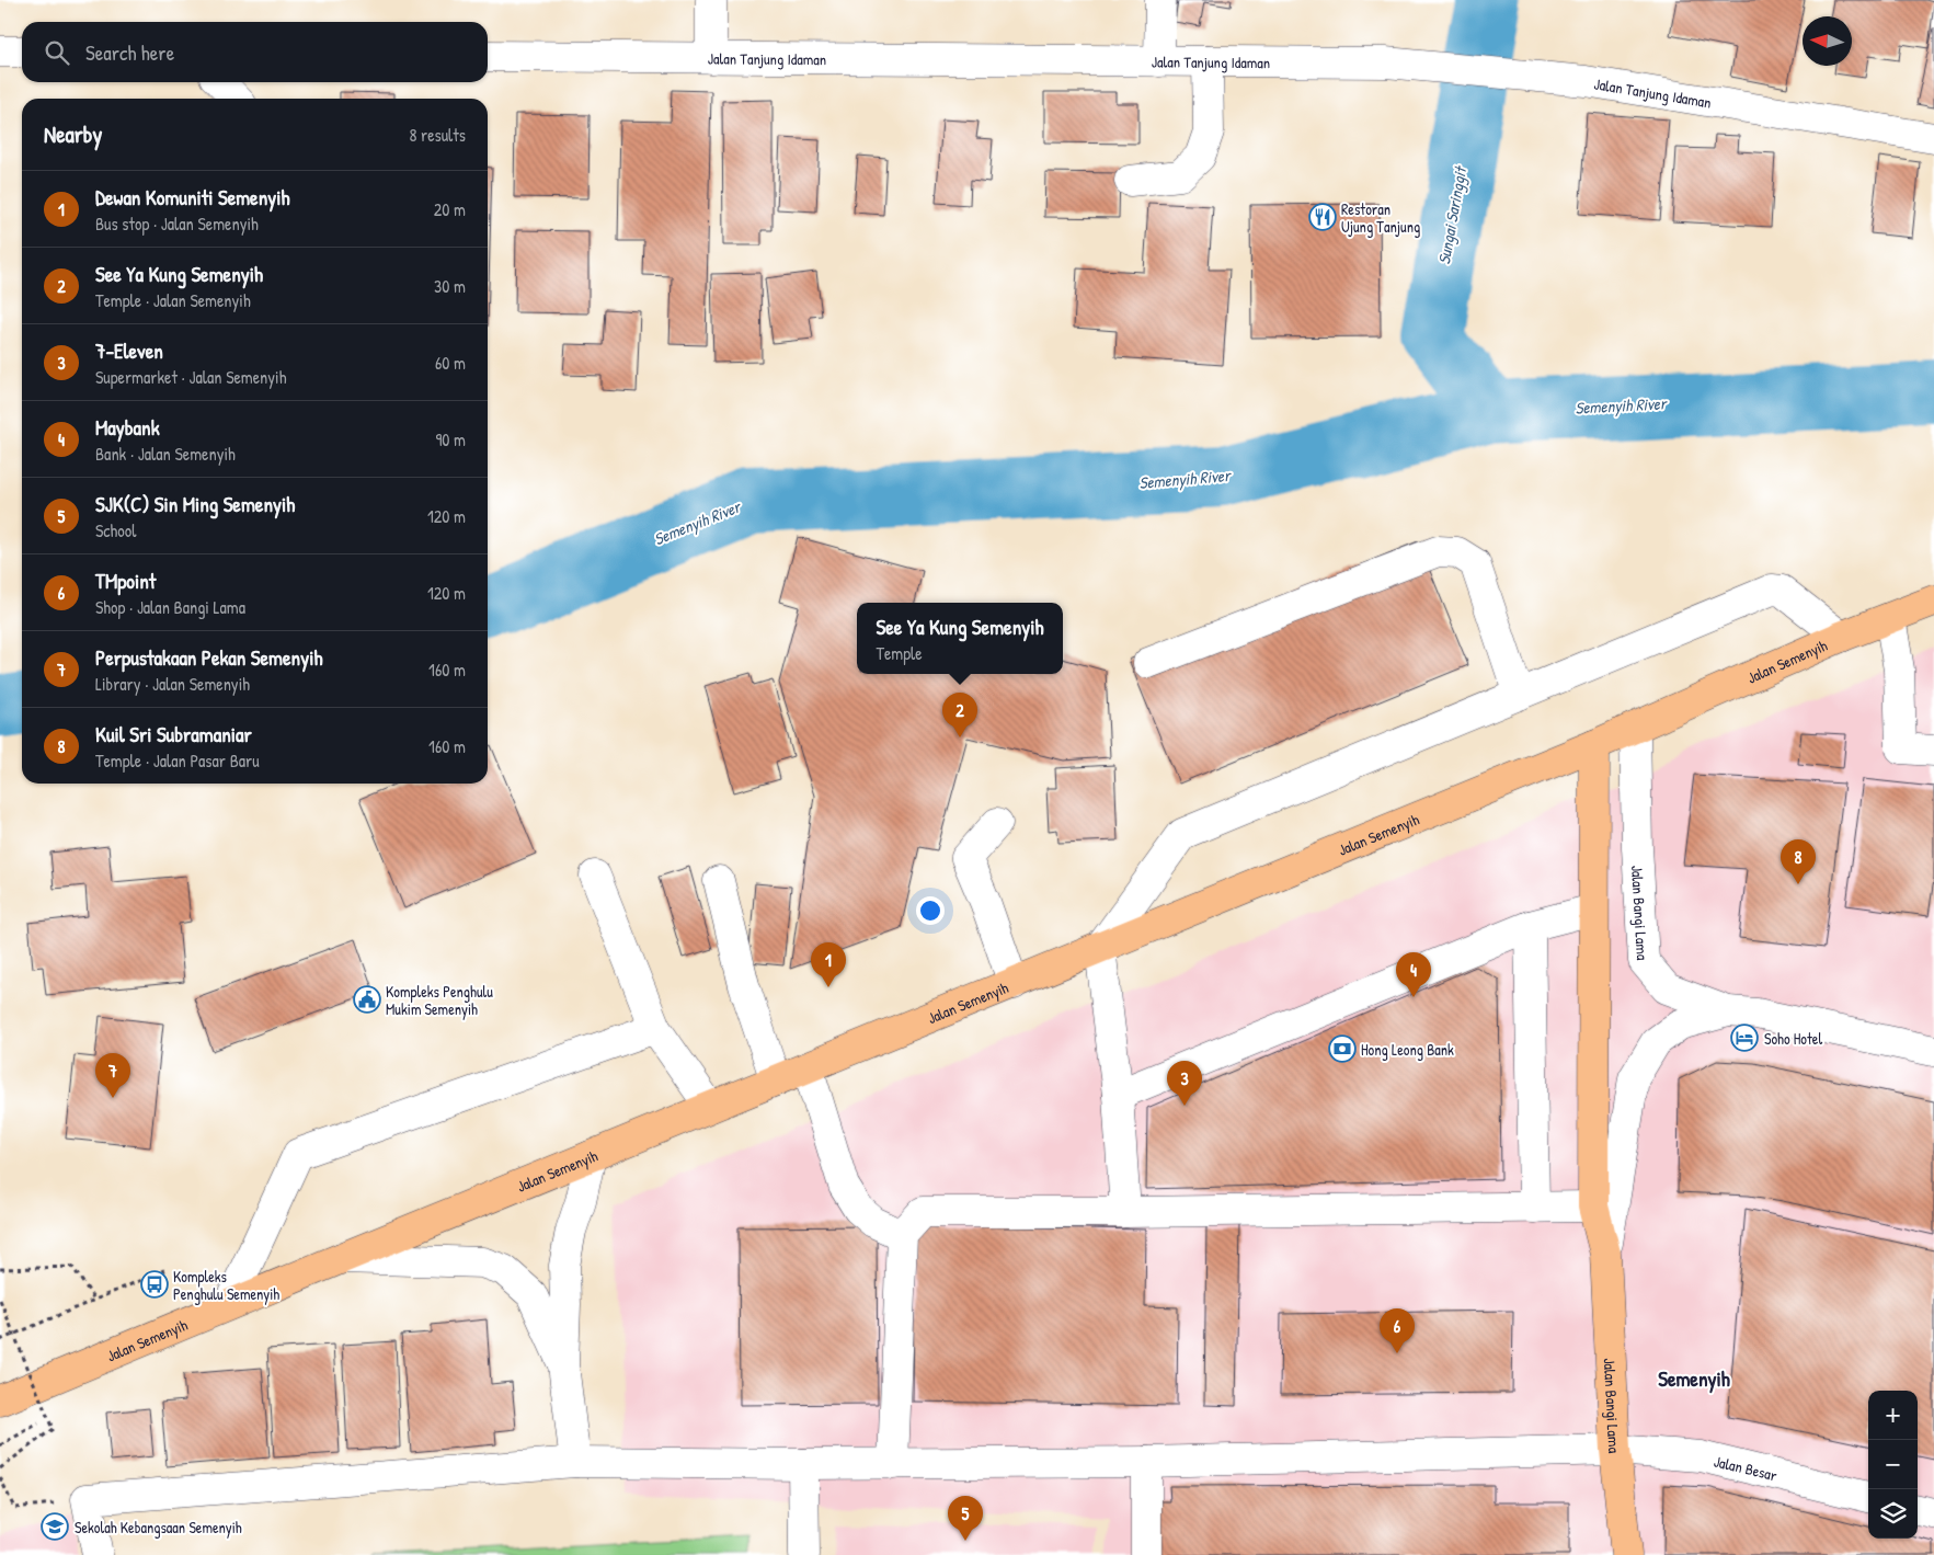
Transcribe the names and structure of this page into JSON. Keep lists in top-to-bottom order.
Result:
{
  "streets": {
    "main road": ["Jalan Semenyih", "Jalan Bangi Lama"],
    "street": ["Jalan Tanjung Idaman", "Jalan Besar"]
  },
  "crossings": [
    ["Jalan Semenyih", "Jalan Bangi Lama"],
    ["Jalan Bangi Lama", "Jalan Besar"]
  ],
  "districts": ["Semenyih"],
  "water": ["Sungai Saringgit", "Semenyih River"],
  "places": {
    "restaurant": ["Restoran Ujung Tanjung"],
    "public building": ["Kompleks Penghulu Mukim Semenyih"],
    "hotel": ["Soho Hotel"],
    "bank": ["Hong Leong Bank"],
    "bus stop": ["Kompleks Penghulu Semenyih"],
    "school or university": ["Sekolah Kebangsaan Semenyih"]
  },
  "north": "left",
  "page": {
    "search": "Search here",
    "heading": ["Nearby", "8 results"],
    "list": [
      {
        "mark": "1",
        "name": "Dewan Komuniti Semenyih",
        "note": "Bus stop · Jalan Semenyih",
        "value": "20 m"
      },
      {
        "mark": "2",
        "name": "See Ya Kung Semenyih",
        "note": "Temple · Jalan Semenyih",
        "value": "30 m"
      },
      {
        "mark": "3",
        "name": "7-Eleven",
        "note": "Supermarket · Jalan Semenyih",
        "value": "60 m"
      },
      {
        "mark": "4",
        "name": "Maybank",
        "note": "Bank · Jalan Semenyih",
        "value": "90 m"
      },
      {
        "mark": "5",
        "name": "SJK(C) Sin Ming Semenyih",
        "note": "School",
        "value": "120 m"
      },
      {
        "mark": "6",
        "name": "TMpoint",
        "note": "Shop · Jalan Bangi Lama",
        "value": "120 m"
      },
      {
        "mark": "7",
        "name": "Perpustakaan Pekan Semenyih",
        "note": "Library · Jalan Semenyih",
        "value": "160 m"
      },
      {
        "mark": "8",
        "name": "Kuil Sri Subramaniar",
        "note": "Temple · Jalan Pasar Baru",
        "value": "160 m"
      }
    ],
    "popup": ["See Ya Kung Semenyih", "Temple"],
    "pins": [
      "2",
      "8",
      "1",
      "4",
      "7",
      "3",
      "6",
      "5"
    ],
    "map_buttons": ["+", "−"]
  }
}
